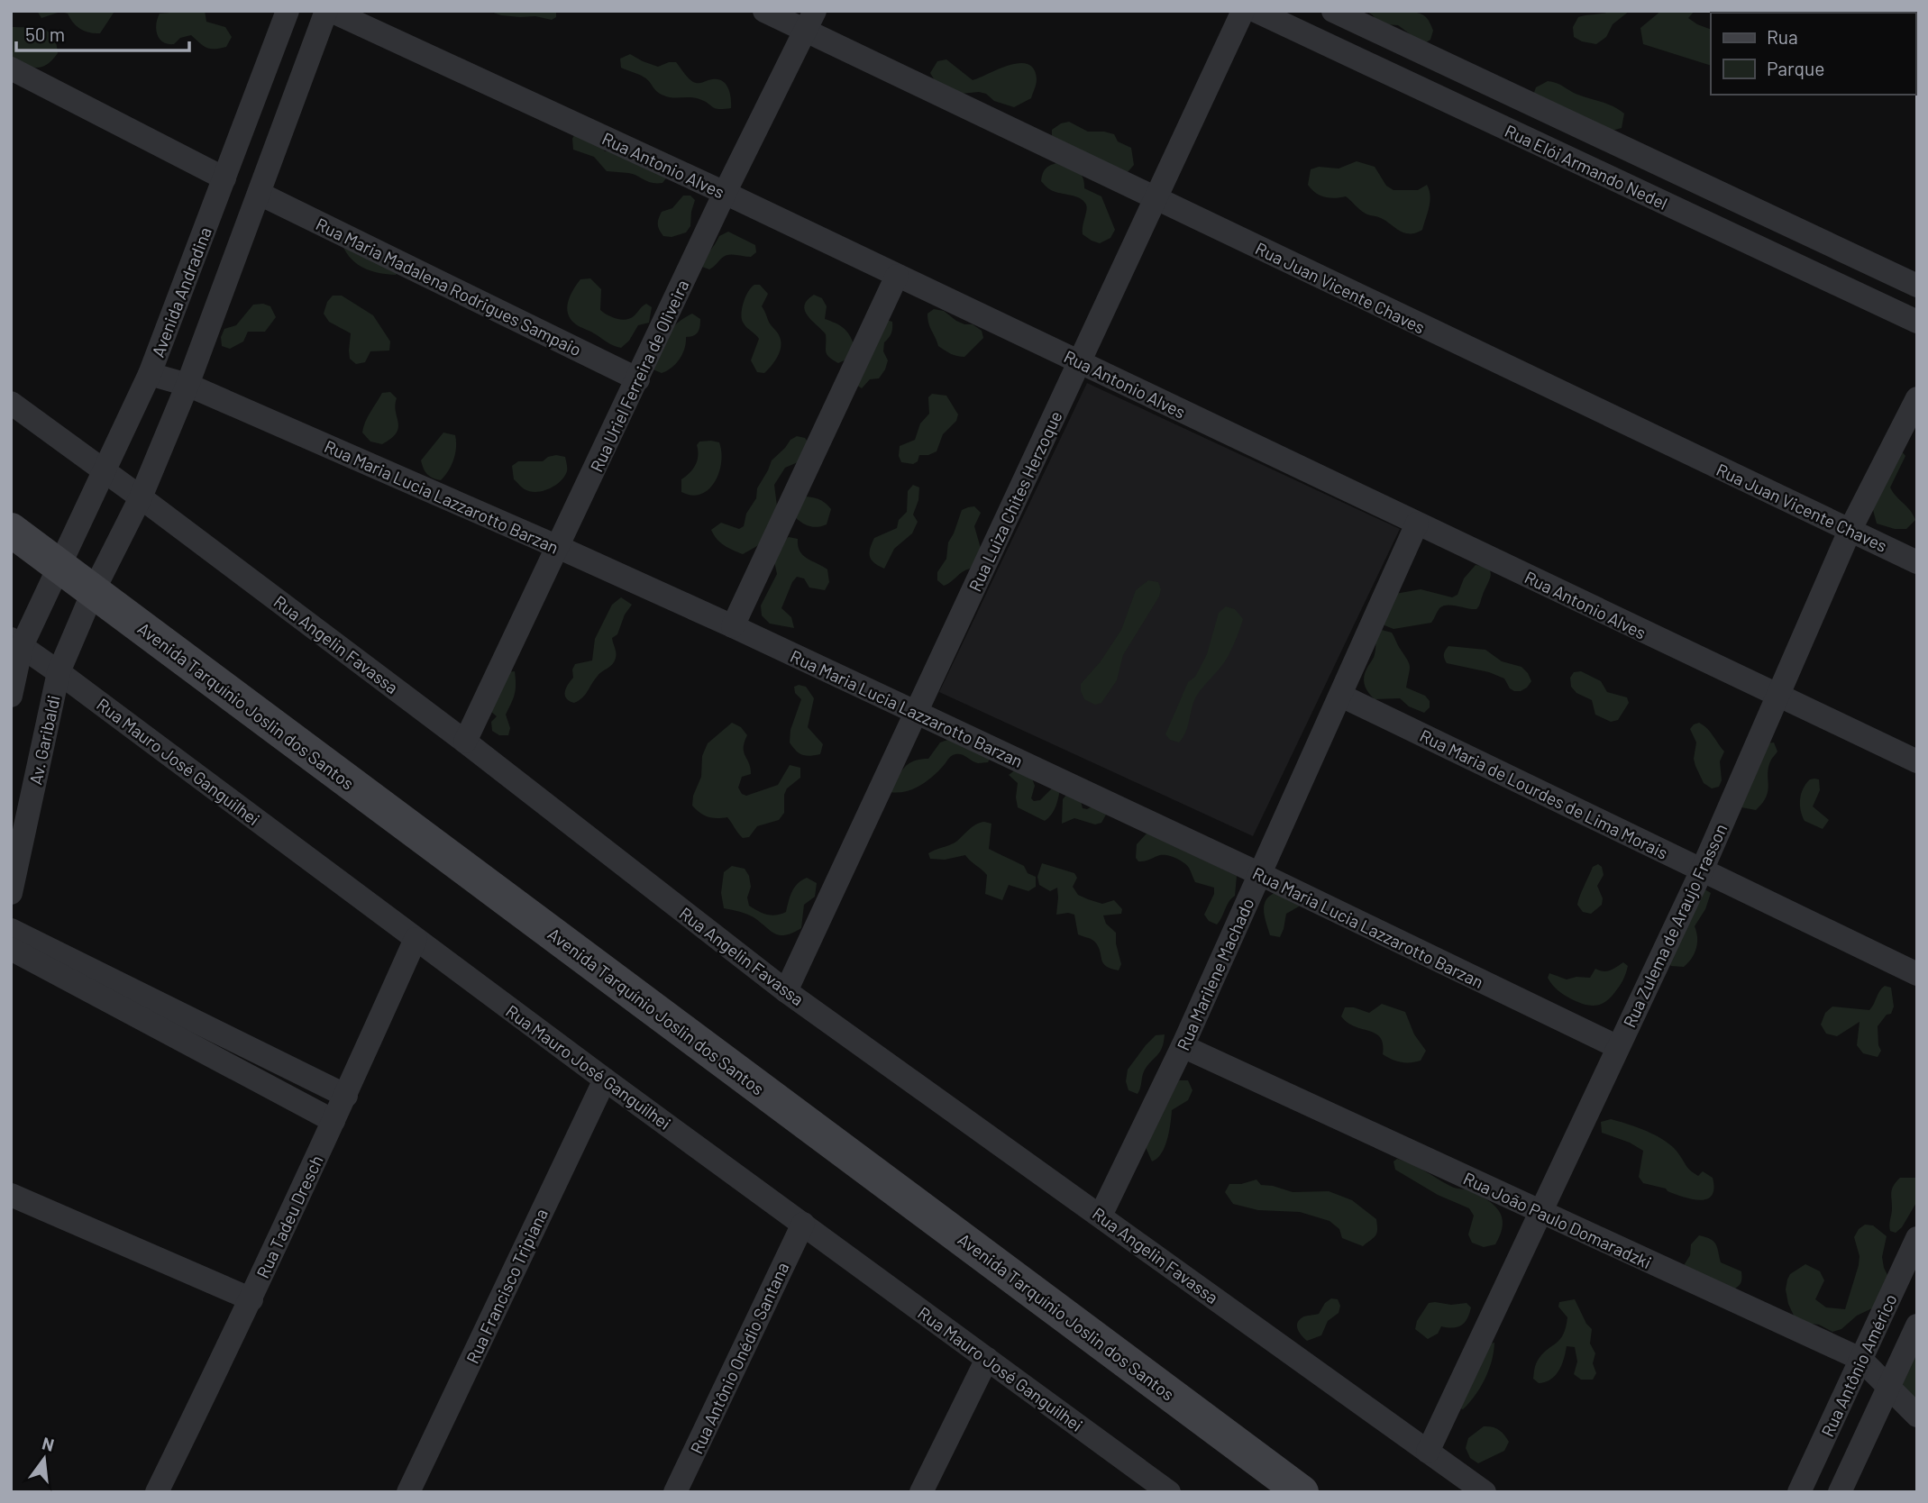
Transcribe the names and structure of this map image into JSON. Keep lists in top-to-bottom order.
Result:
{
  "streets": {
    "street": [
      "Rua Antonio Alves",
      "Rua Elói Armando Nedel",
      "Rua Maria Madalena Rodrigues Sampaio",
      "Rua Juan Vicente Chaves",
      "Avenida Andradina",
      "Rua Uriel Ferreira de Oliveira",
      "Rua Maria Lucia Lazzarotto Barzan",
      "Rua Luiza Chites Herzoque",
      "Rua Angelin Favassa",
      "Avenida Tarquínio Joslin dos Santos",
      "Av. Garibaldi",
      "Rua Mauro José Ganguilhei",
      "Rua Maria de Lourdes de Lima Morais",
      "Rua Zulema de Araujo Frasson",
      "Rua Marilene Machado",
      "Rua Tadeu Dresch",
      "Rua João Paulo Domaradzki",
      "Rua Francisco Tripiana",
      "Rua Antônio Onédio Santana",
      "Rua Antônio Américo"
    ]
  },
  "crossings": [
    ["Rua Antonio Alves", "Rua Uriel Ferreira de Oliveira"],
    ["Rua Antonio Alves", "Rua Luiza Chites Herzoque"],
    ["Rua Antonio Alves", "Av. Garibaldi"],
    ["Rua Antonio Alves", "Rua Zulema de Araujo Frasson"],
    ["Rua Antonio Alves", "Rua Marilene Machado"],
    ["Rua Maria Madalena Rodrigues Sampaio", "Rua Uriel Ferreira de Oliveira"],
    ["Rua Maria Madalena Rodrigues Sampaio", "Av. Garibaldi"],
    ["Rua Juan Vicente Chaves", "Rua Uriel Ferreira de Oliveira"],
    ["Rua Juan Vicente Chaves", "Rua Luiza Chites Herzoque"],
    ["Rua Juan Vicente Chaves", "Rua Zulema de Araujo Frasson"],
    ["Avenida Andradina", "Rua Maria Lucia Lazzarotto Barzan"],
    ["Avenida Andradina", "Rua Angelin Favassa"],
    ["Avenida Andradina", "Avenida Tarquínio Joslin dos Santos"],
    ["Rua Uriel Ferreira de Oliveira", "Rua Maria Lucia Lazzarotto Barzan"],
    ["Rua Uriel Ferreira de Oliveira", "Rua Angelin Favassa"],
    ["Rua Maria Lucia Lazzarotto Barzan", "Rua Luiza Chites Herzoque"],
    ["Rua Maria Lucia Lazzarotto Barzan", "Av. Garibaldi"],
    ["Rua Maria Lucia Lazzarotto Barzan", "Rua Zulema de Araujo Frasson"],
    ["Rua Maria Lucia Lazzarotto Barzan", "Rua Marilene Machado"],
    ["Rua Luiza Chites Herzoque", "Rua Angelin Favassa"],
    ["Rua Angelin Favassa", "Av. Garibaldi"],
    ["Rua Angelin Favassa", "Rua Zulema de Araujo Frasson"],
    ["Rua Angelin Favassa", "Rua Marilene Machado"],
    ["Avenida Tarquínio Joslin dos Santos", "Av. Garibaldi"],
    ["Av. Garibaldi", "Rua Mauro José Ganguilhei"],
    ["Rua Mauro José Ganguilhei", "Rua Tadeu Dresch"],
    ["Rua Mauro José Ganguilhei", "Rua Francisco Tripiana"],
    ["Rua Mauro José Ganguilhei", "Rua Antônio Onédio Santana"],
    ["Rua Maria de Lourdes de Lima Morais", "Rua Zulema de Araujo Frasson"],
    ["Rua Maria de Lourdes de Lima Morais", "Rua Marilene Machado"],
    ["Rua Zulema de Araujo Frasson", "Rua João Paulo Domaradzki"],
    ["Rua Marilene Machado", "Rua João Paulo Domaradzki"],
    ["Rua João Paulo Domaradzki", "Rua Antônio Américo"]
  ],
  "legend": ["Rua", "Parque"],
  "scale_bar": "50 m",
  "north": "top"
}
